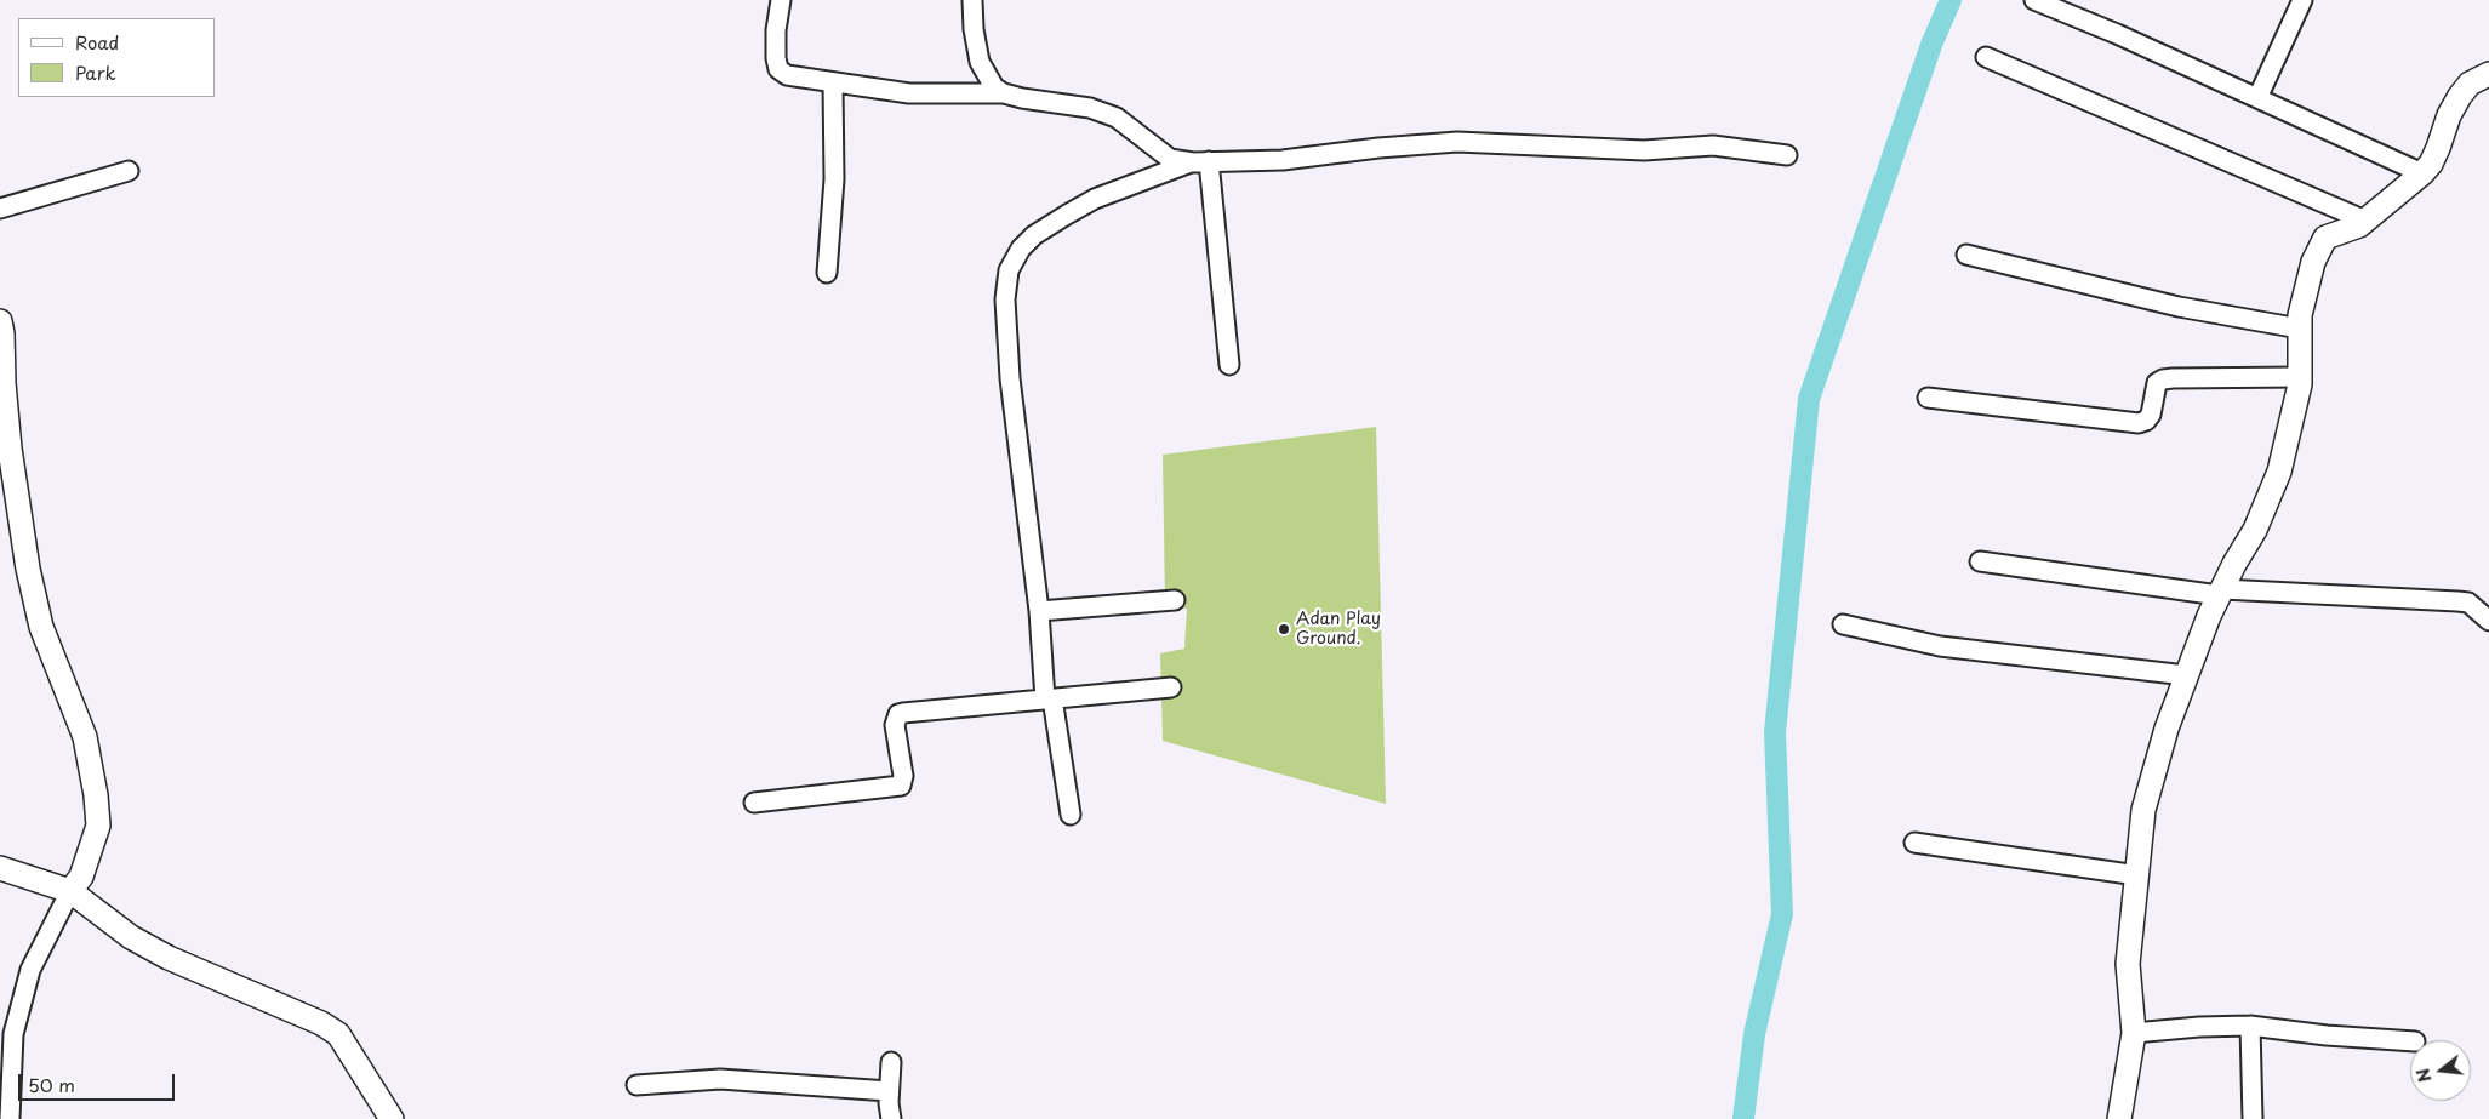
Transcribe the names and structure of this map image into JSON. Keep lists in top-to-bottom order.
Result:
{
  "places": ["Adan Play Ground."],
  "legend": ["Road", "Park"],
  "scale_bar": "50 m",
  "north": "left"
}
